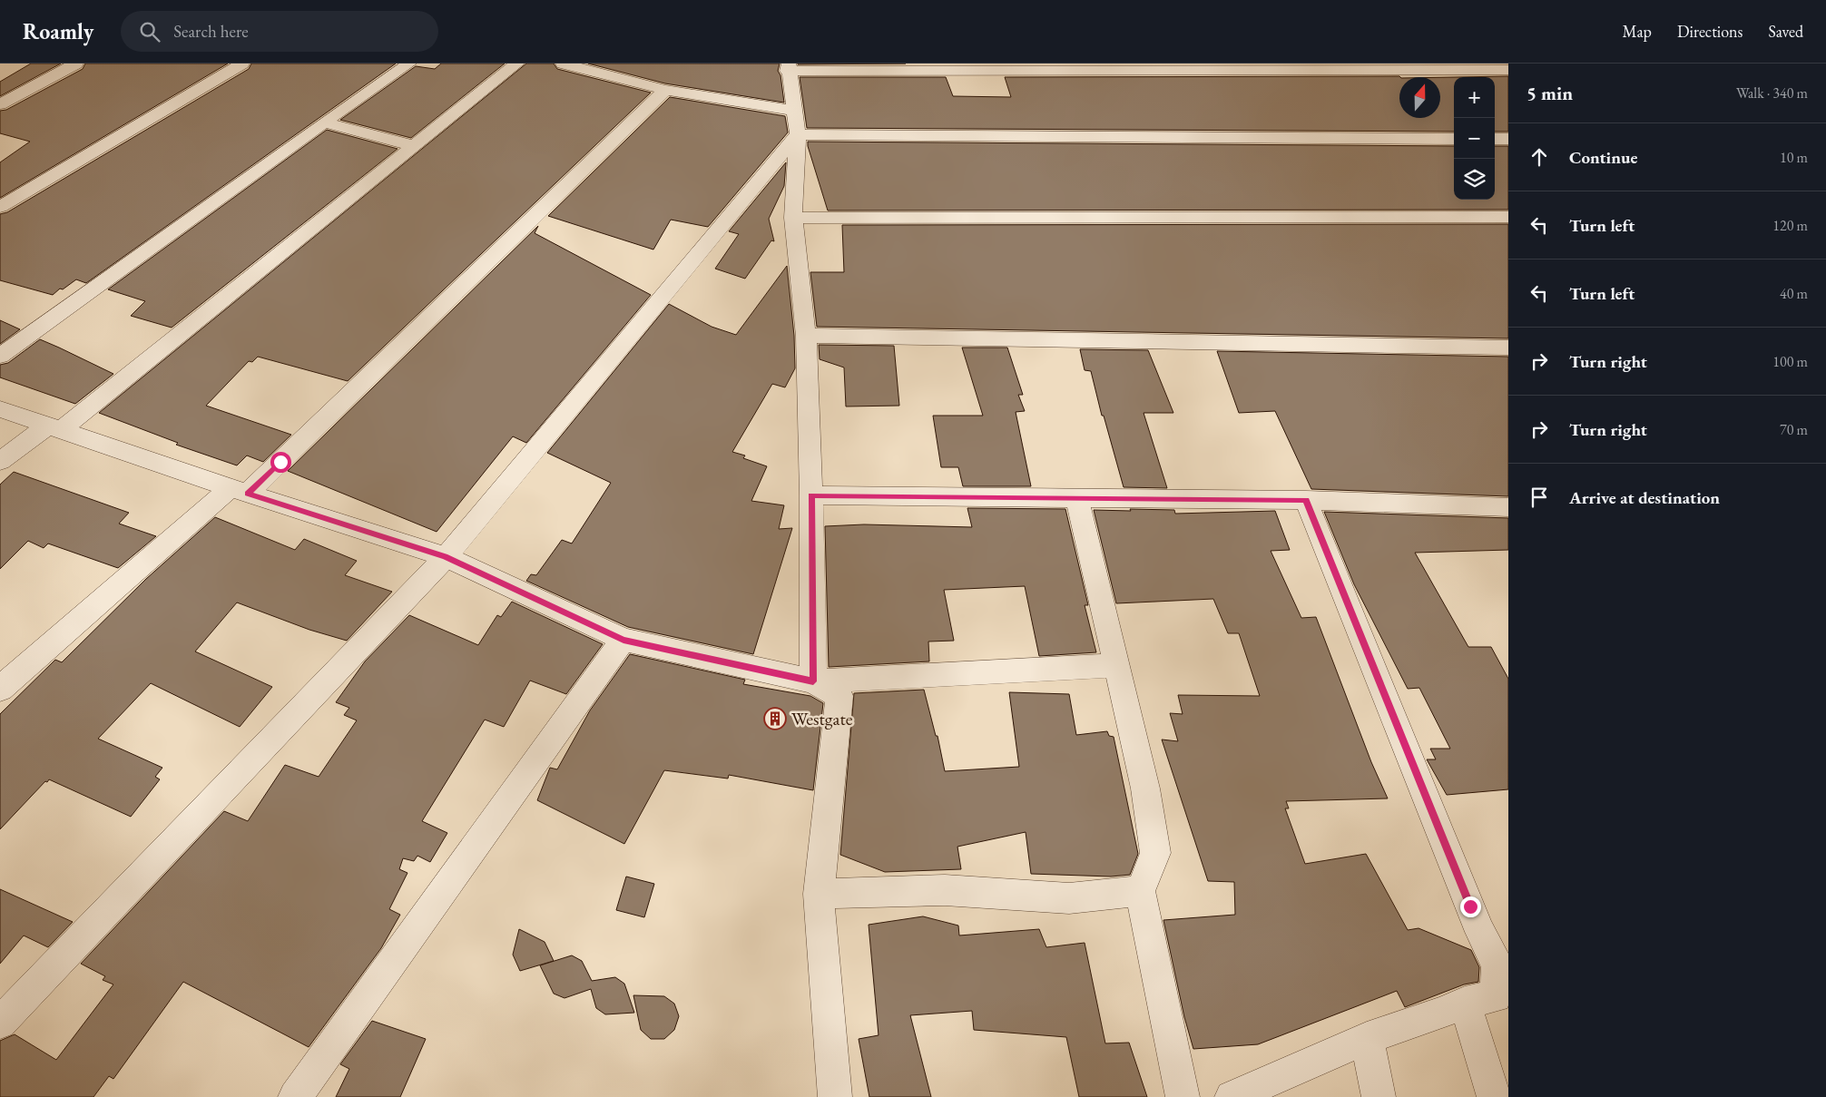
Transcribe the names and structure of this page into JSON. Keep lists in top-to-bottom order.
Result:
{
  "places": {
    "building": ["Westgate"]
  },
  "north": "top",
  "page": {
    "header": "Roamly",
    "search": "Search here",
    "nav": ["Map", "Directions", "Saved"],
    "heading": ["5 min", "Walk · 340 m"],
    "map_buttons": ["+", "−"],
    "list": [
      ["Continue", "10 m"],
      ["Turn left", "120 m"],
      ["Turn left", "40 m"],
      ["Turn right", "100 m"],
      ["Turn right", "70 m"],
      "Arrive at destination"
    ]
  }
}
